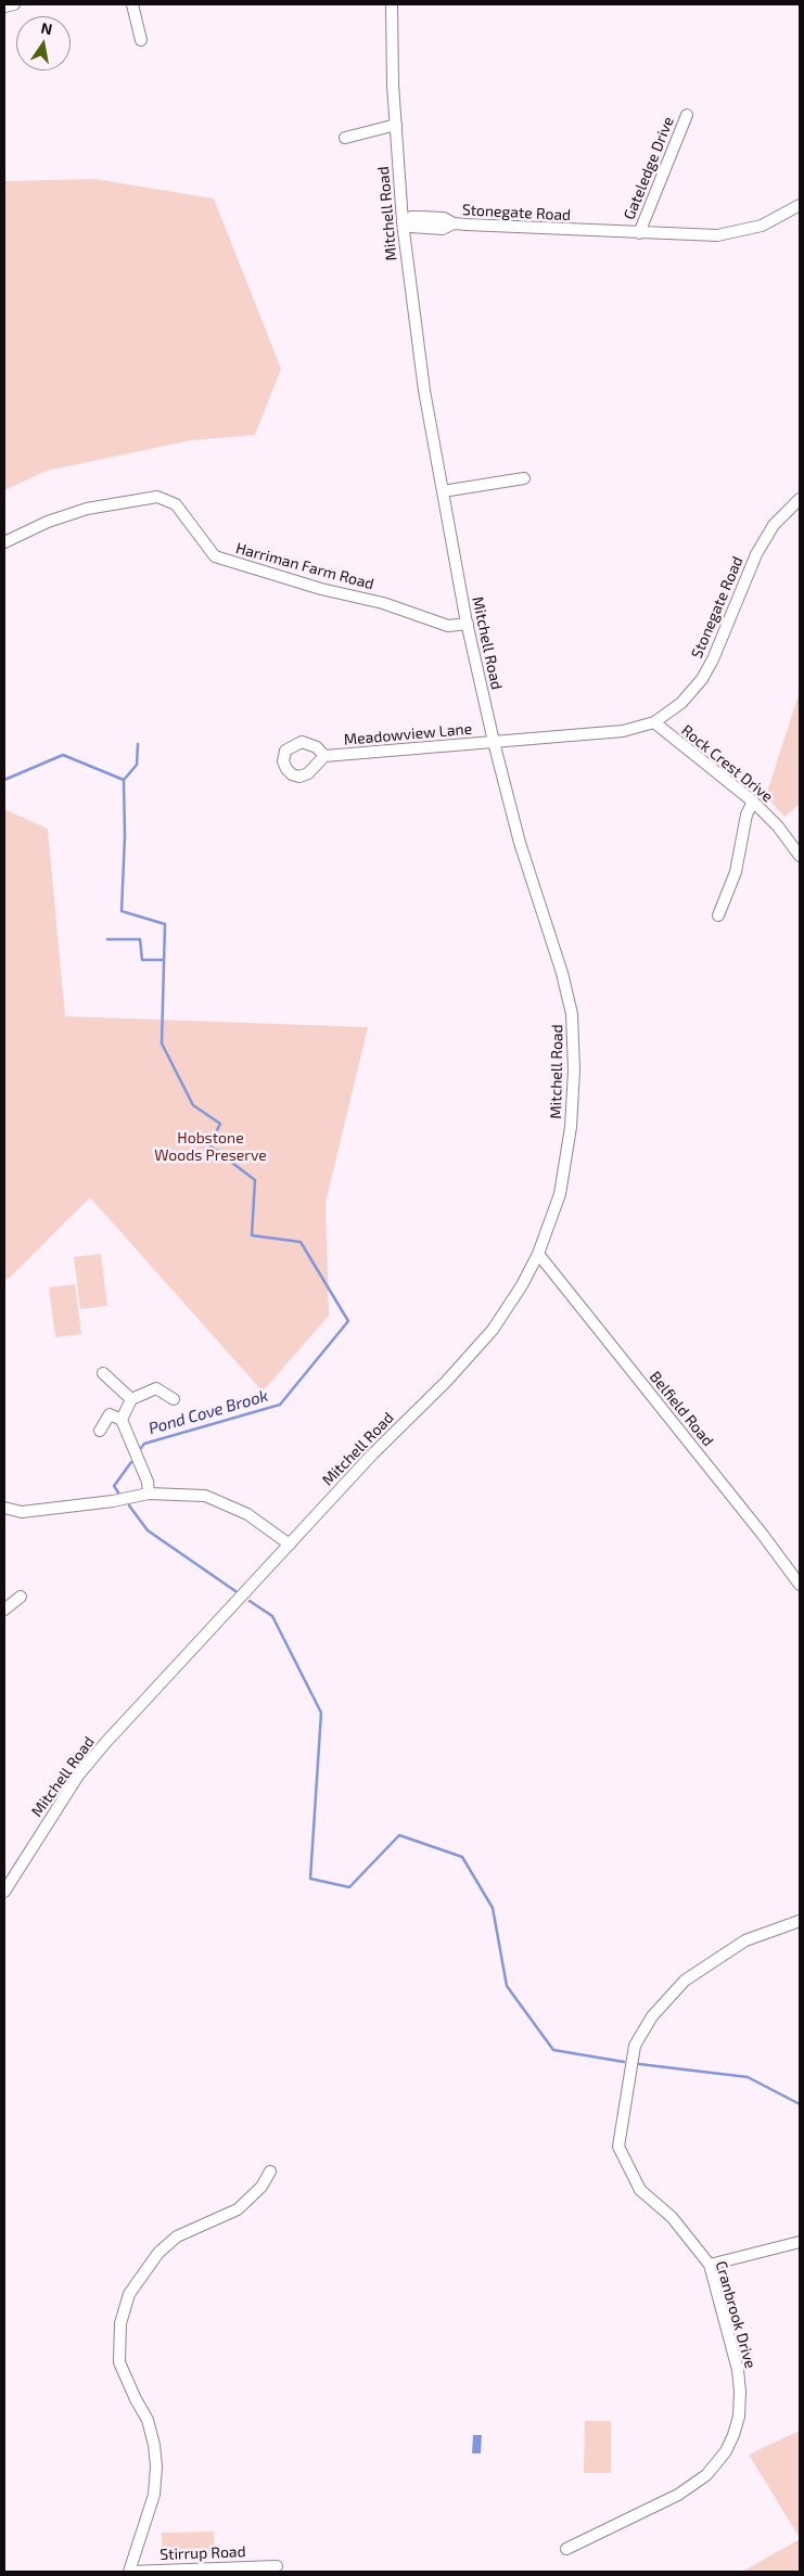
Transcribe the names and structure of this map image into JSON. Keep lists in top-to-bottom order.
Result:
{
  "streets": {
    "street": [
      "Gateledge Drive",
      "Stonegate Road",
      "Mitchell Road",
      "Harriman Farm Road",
      "Meadowview Lane",
      "Rock Crest Drive",
      "Belfield Road",
      "Cranbrook Drive",
      "Stirrup Road"
    ]
  },
  "crossings": [
    ["Gateledge Drive", "Stonegate Road"],
    ["Stonegate Road", "Mitchell Road"],
    ["Stonegate Road", "Meadowview Lane"],
    ["Stonegate Road", "Rock Crest Drive"],
    ["Mitchell Road", "Harriman Farm Road"],
    ["Mitchell Road", "Meadowview Lane"],
    ["Mitchell Road", "Belfield Road"]
  ],
  "water": ["Pond Cove Brook"],
  "parks": ["Hobstone Woods Preserve"],
  "north": "top"
}
